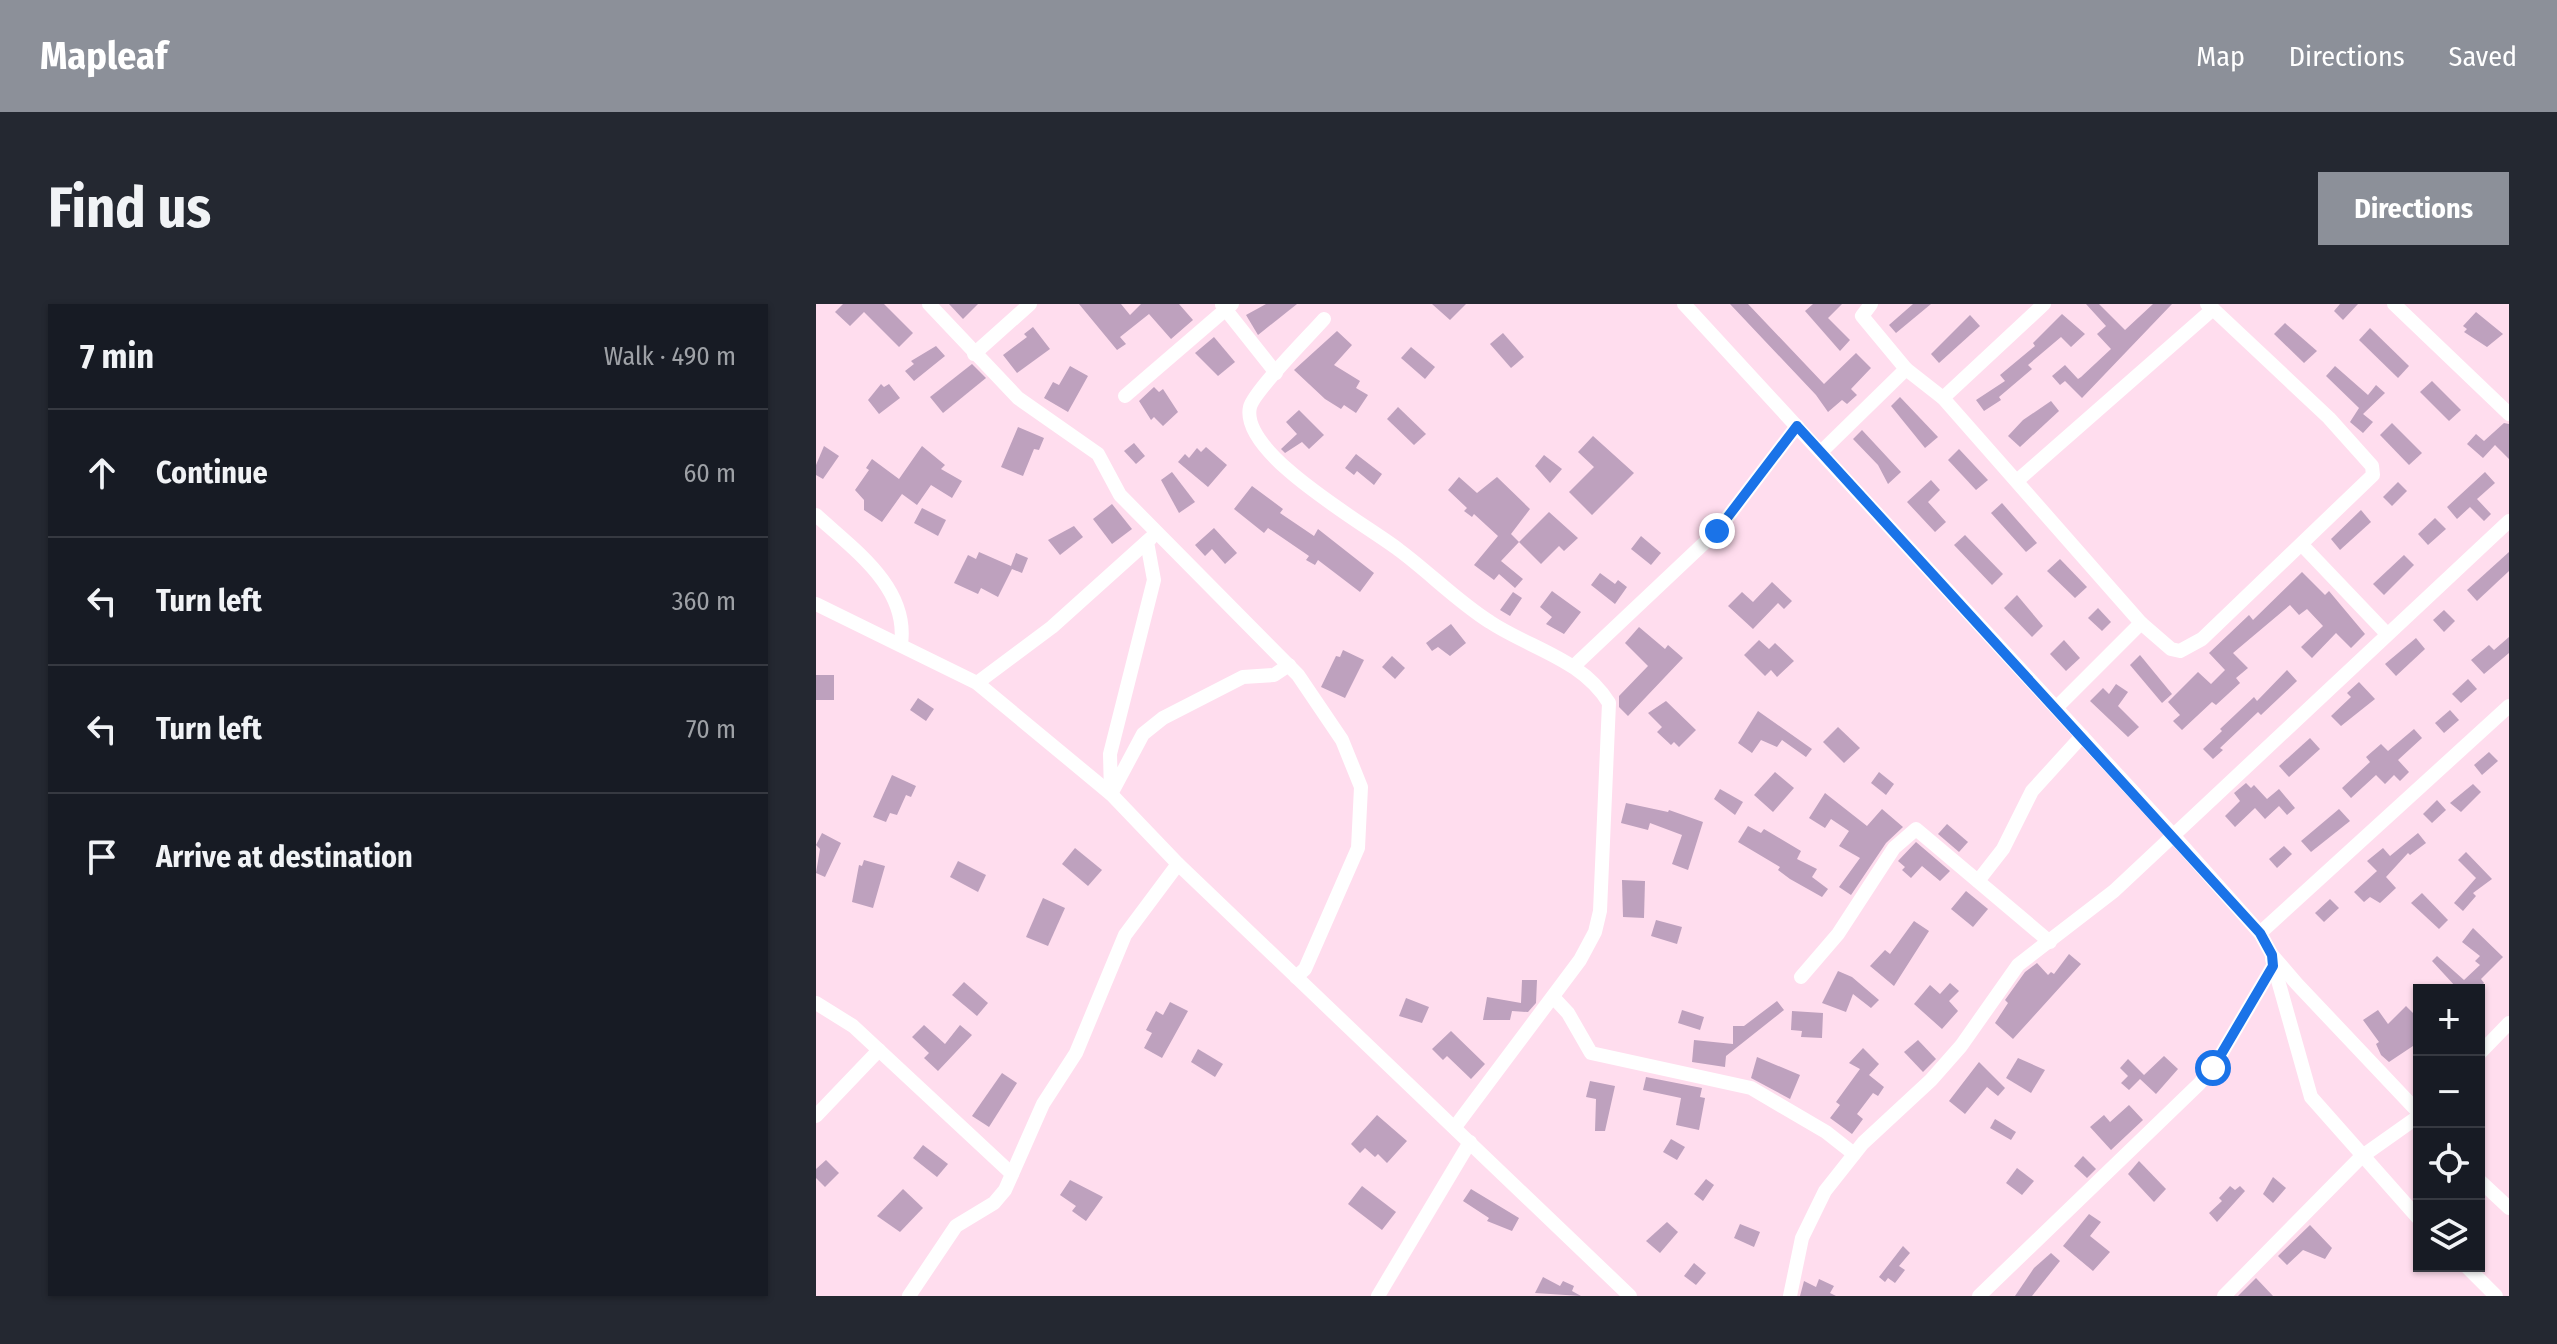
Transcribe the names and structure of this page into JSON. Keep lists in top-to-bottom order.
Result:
{
  "page": {
    "header": "Mapleaf",
    "nav": ["Map", "Directions", "Saved"],
    "buttons": "Directions",
    "title": "Find us",
    "heading": ["7 min", "Walk · 490 m"],
    "list": [
      ["Continue", "60 m"],
      ["Turn left", "360 m"],
      ["Turn left", "70 m"],
      "Arrive at destination"
    ],
    "map_buttons": ["+", "−"]
  }
}
